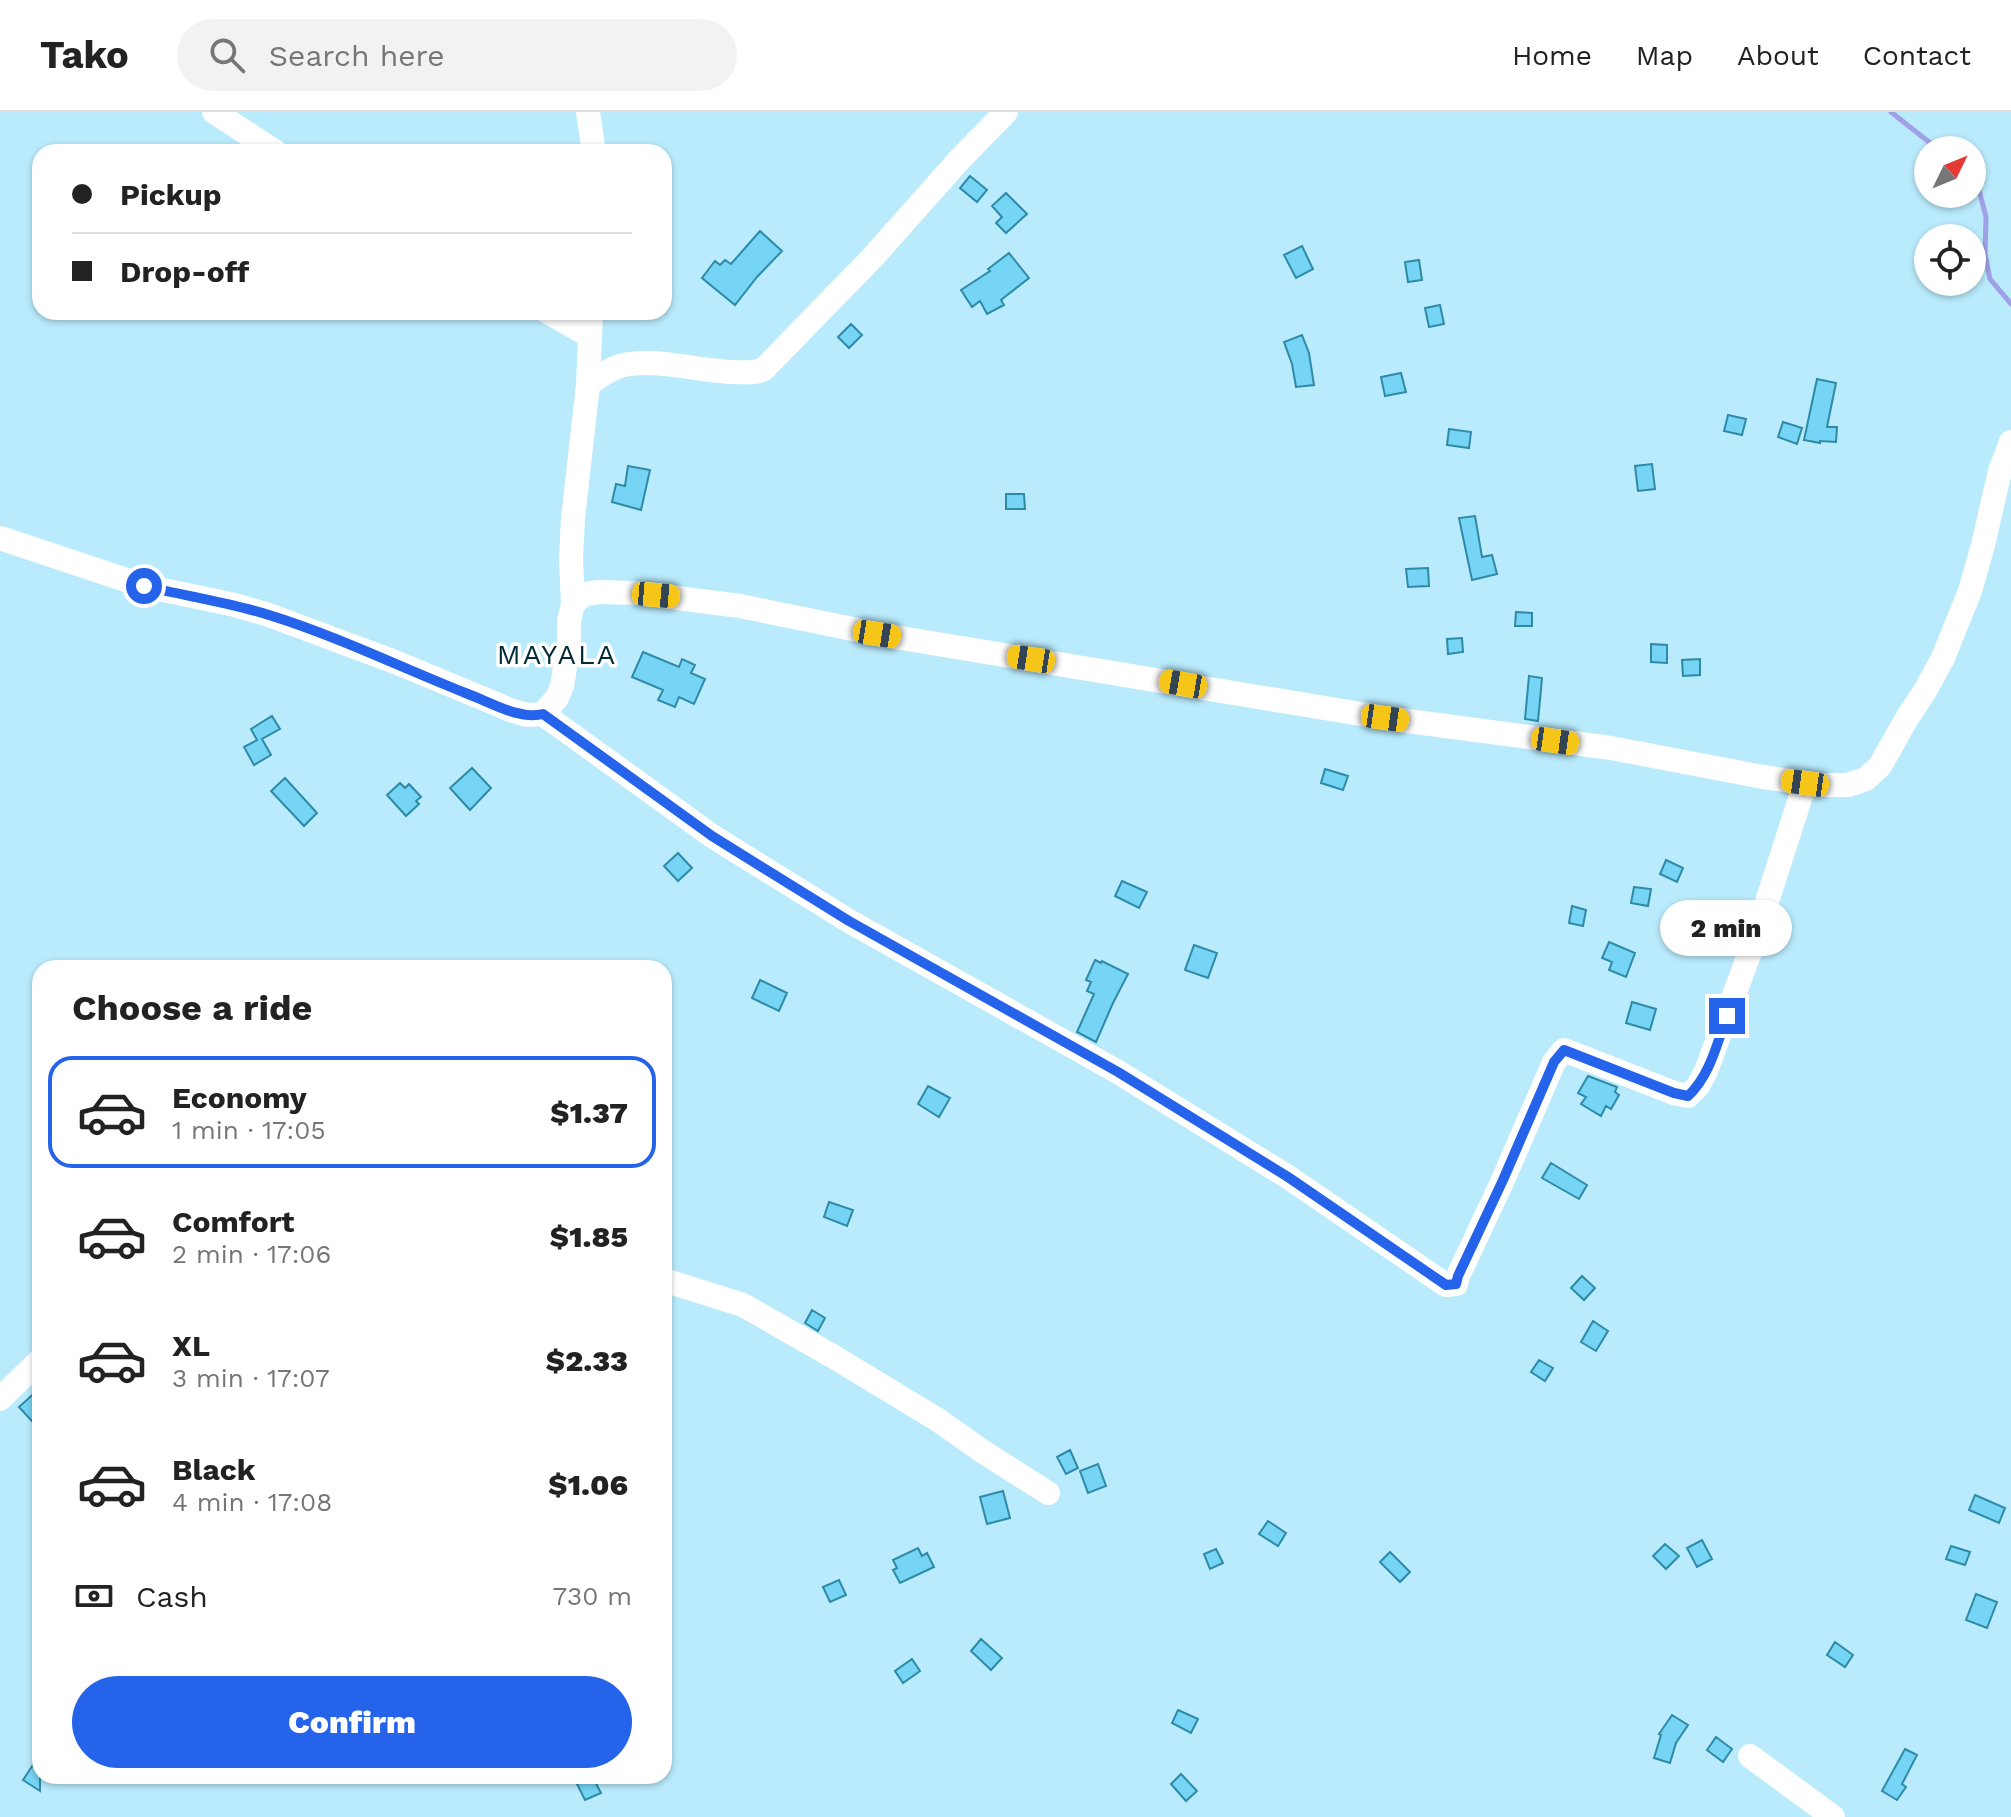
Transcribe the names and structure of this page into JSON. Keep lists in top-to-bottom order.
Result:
{
  "districts": ["MAYALA"],
  "north": "top right",
  "page": {
    "header": "Tako",
    "search": "Search here",
    "nav": [
      "Home",
      "Map",
      "About",
      "Contact"
    ],
    "banner": ["Pickup", "Drop-off"],
    "bubble": "2 min",
    "heading": "Choose a ride",
    "list": [
      {
        "name": "Economy",
        "note": "1 min · 17:05",
        "value": "$1.37"
      },
      {
        "name": "Comfort",
        "note": "2 min · 17:06",
        "value": "$1.85"
      },
      {
        "name": "XL",
        "note": "3 min · 17:07",
        "value": "$2.33"
      },
      {
        "name": "Black",
        "note": "4 min · 17:08",
        "value": "$1.06"
      }
    ],
    "pay": ["Cash", "730 m"],
    "buttons": "Confirm"
  }
}
